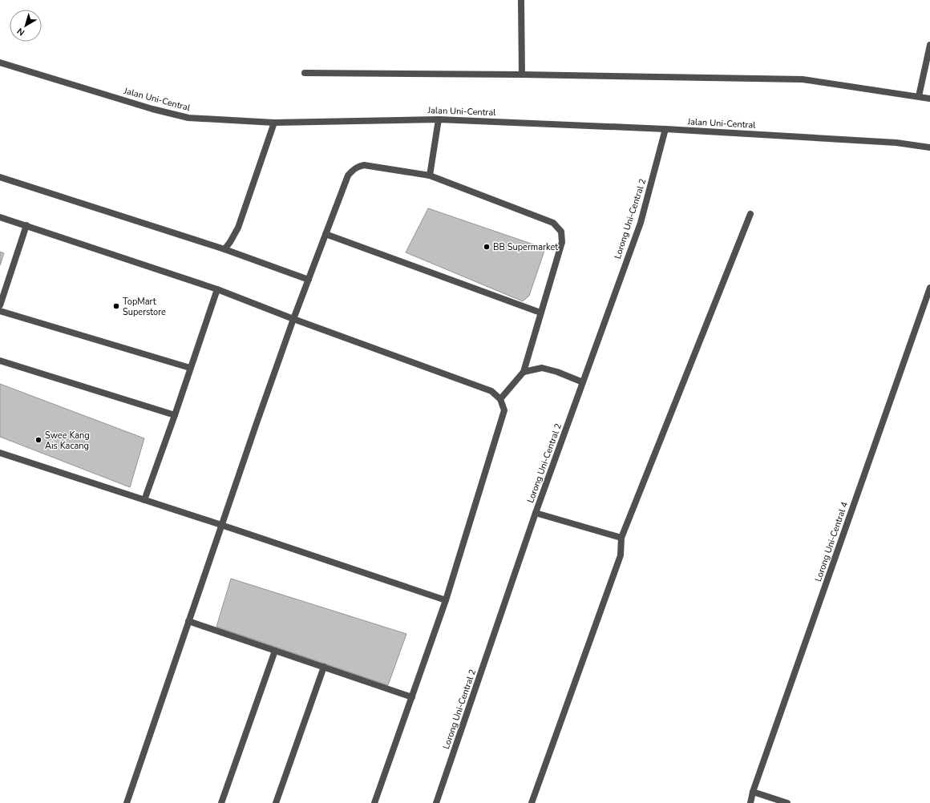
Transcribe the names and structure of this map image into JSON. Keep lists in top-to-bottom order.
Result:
{
  "streets": {
    "street": ["Jalan Uni-Central", "Lorong Uni-Central 2", "Lorong Uni-Central 4"]
  },
  "crossings": [
    ["Jalan Uni-Central", "Lorong Uni-Central 2"]
  ],
  "places": ["BB Supermarket", "TopMart Superstore", "Swee Kang Ais Kacang"],
  "north": "bottom left"
}
